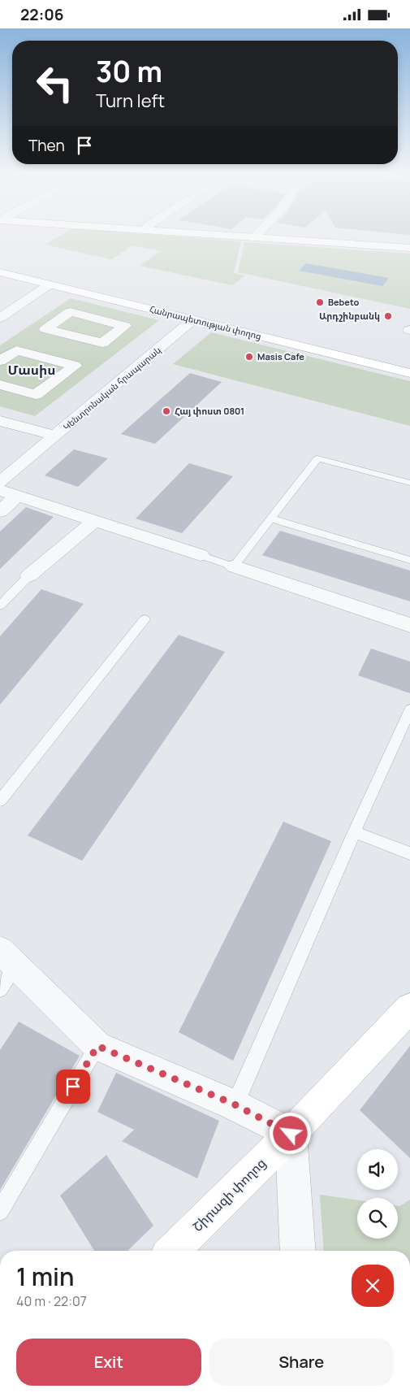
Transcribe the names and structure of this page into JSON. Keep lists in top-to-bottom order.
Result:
{
  "streets": {
    "street": ["Հանրապետության փողոց", "Կենտրոնական հրապարակ", "Շիրազի փողոց"]
  },
  "crossings": [
    ["Հանրապետության փողոց", "Կենտրոնական հրապարակ"]
  ],
  "districts": ["Մասիս"],
  "places": [
    "Bebeto",
    "Արդշինբանկ",
    "Masis Cafe",
    "Հայ փոստ 0801"
  ],
  "page": {
    "status": "22:06",
    "turn": ["30 m", "Turn left"],
    "then": "Then",
    "heading": ["1 min", "40 m · 22:07"],
    "buttons": ["Exit", "Share"]
  }
}
